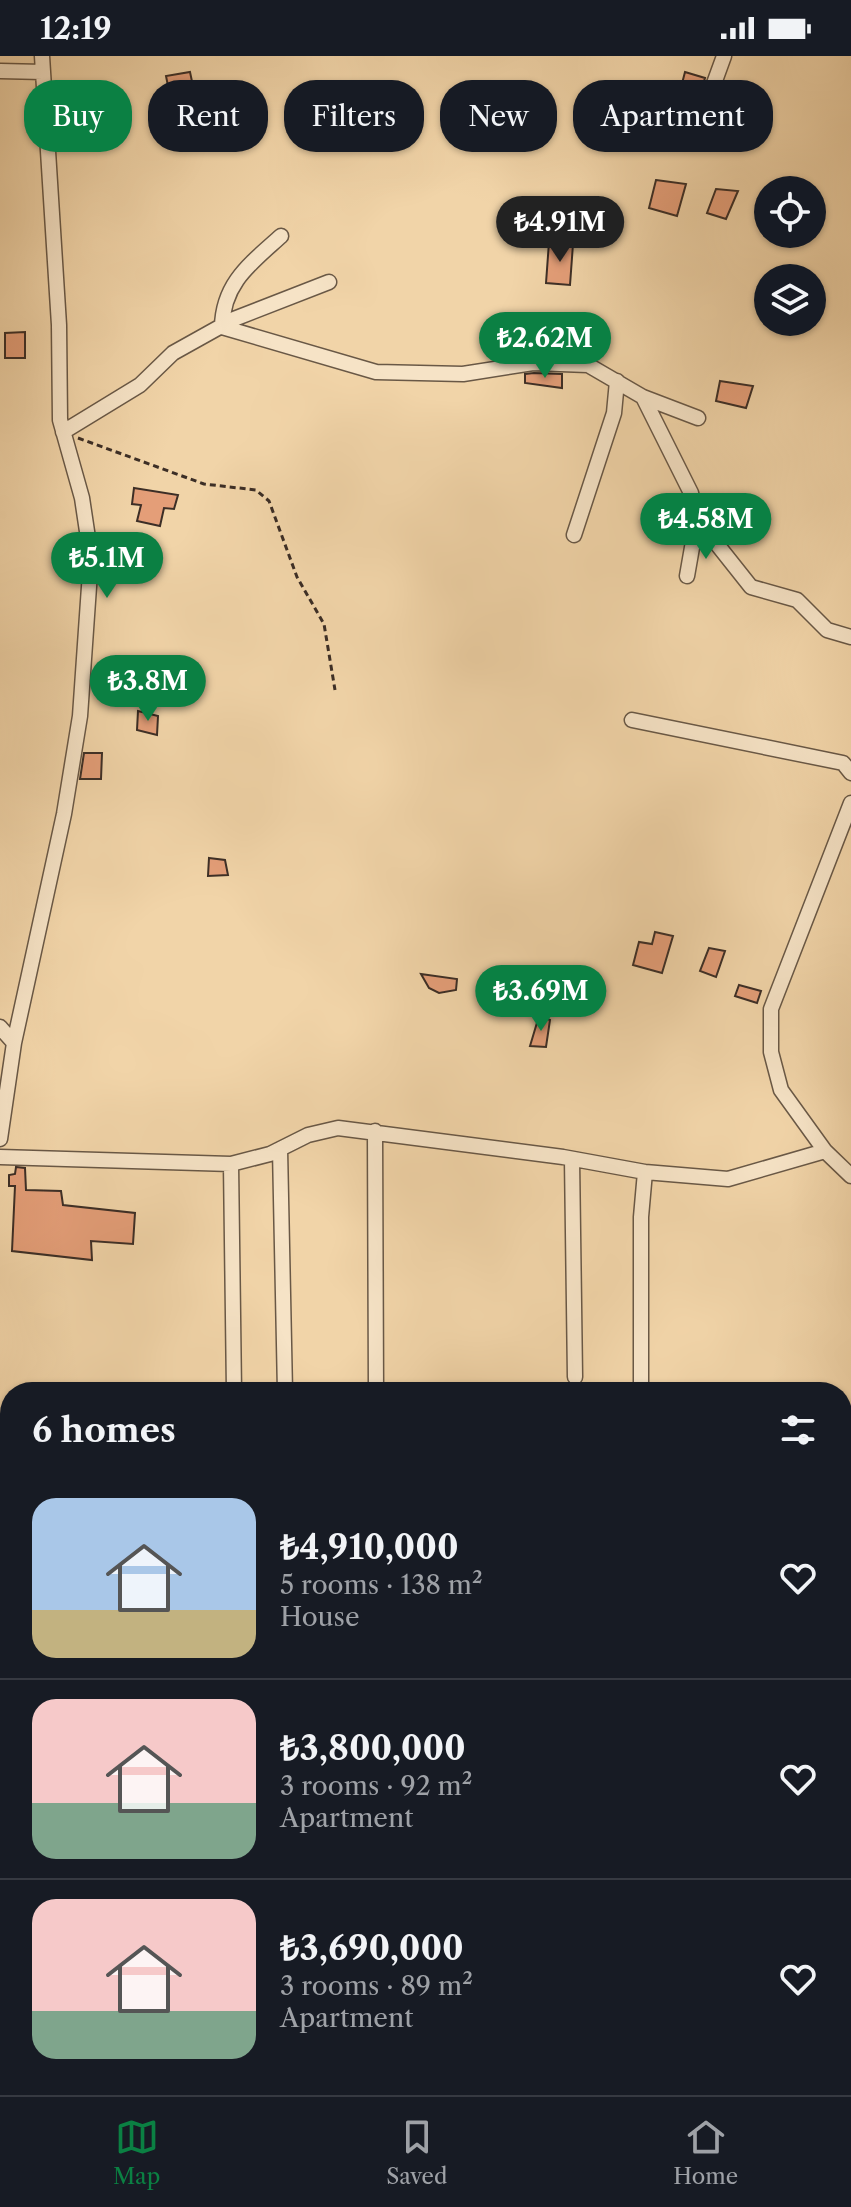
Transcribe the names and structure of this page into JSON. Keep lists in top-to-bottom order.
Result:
{
  "page": {
    "status": "12:19",
    "chip": [
      "Buy",
      "Rent",
      "Filters",
      "New",
      "Apartment"
    ],
    "price": [
      "₺4.91M",
      "₺2.62M",
      "₺4.58M",
      "₺5.1M",
      "₺3.8M",
      "₺3.69M"
    ],
    "heading": "6 homes",
    "list": [
      {
        "name": "₺4,910,000",
        "note": "5 rooms · 138 m² · House"
      },
      {
        "name": "₺3,800,000",
        "note": "3 rooms · 92 m² · Apartment"
      },
      {
        "name": "₺3,690,000",
        "note": "3 rooms · 89 m² · Apartment"
      }
    ],
    "tabs": ["Map", "Saved", "Home"]
  }
}
